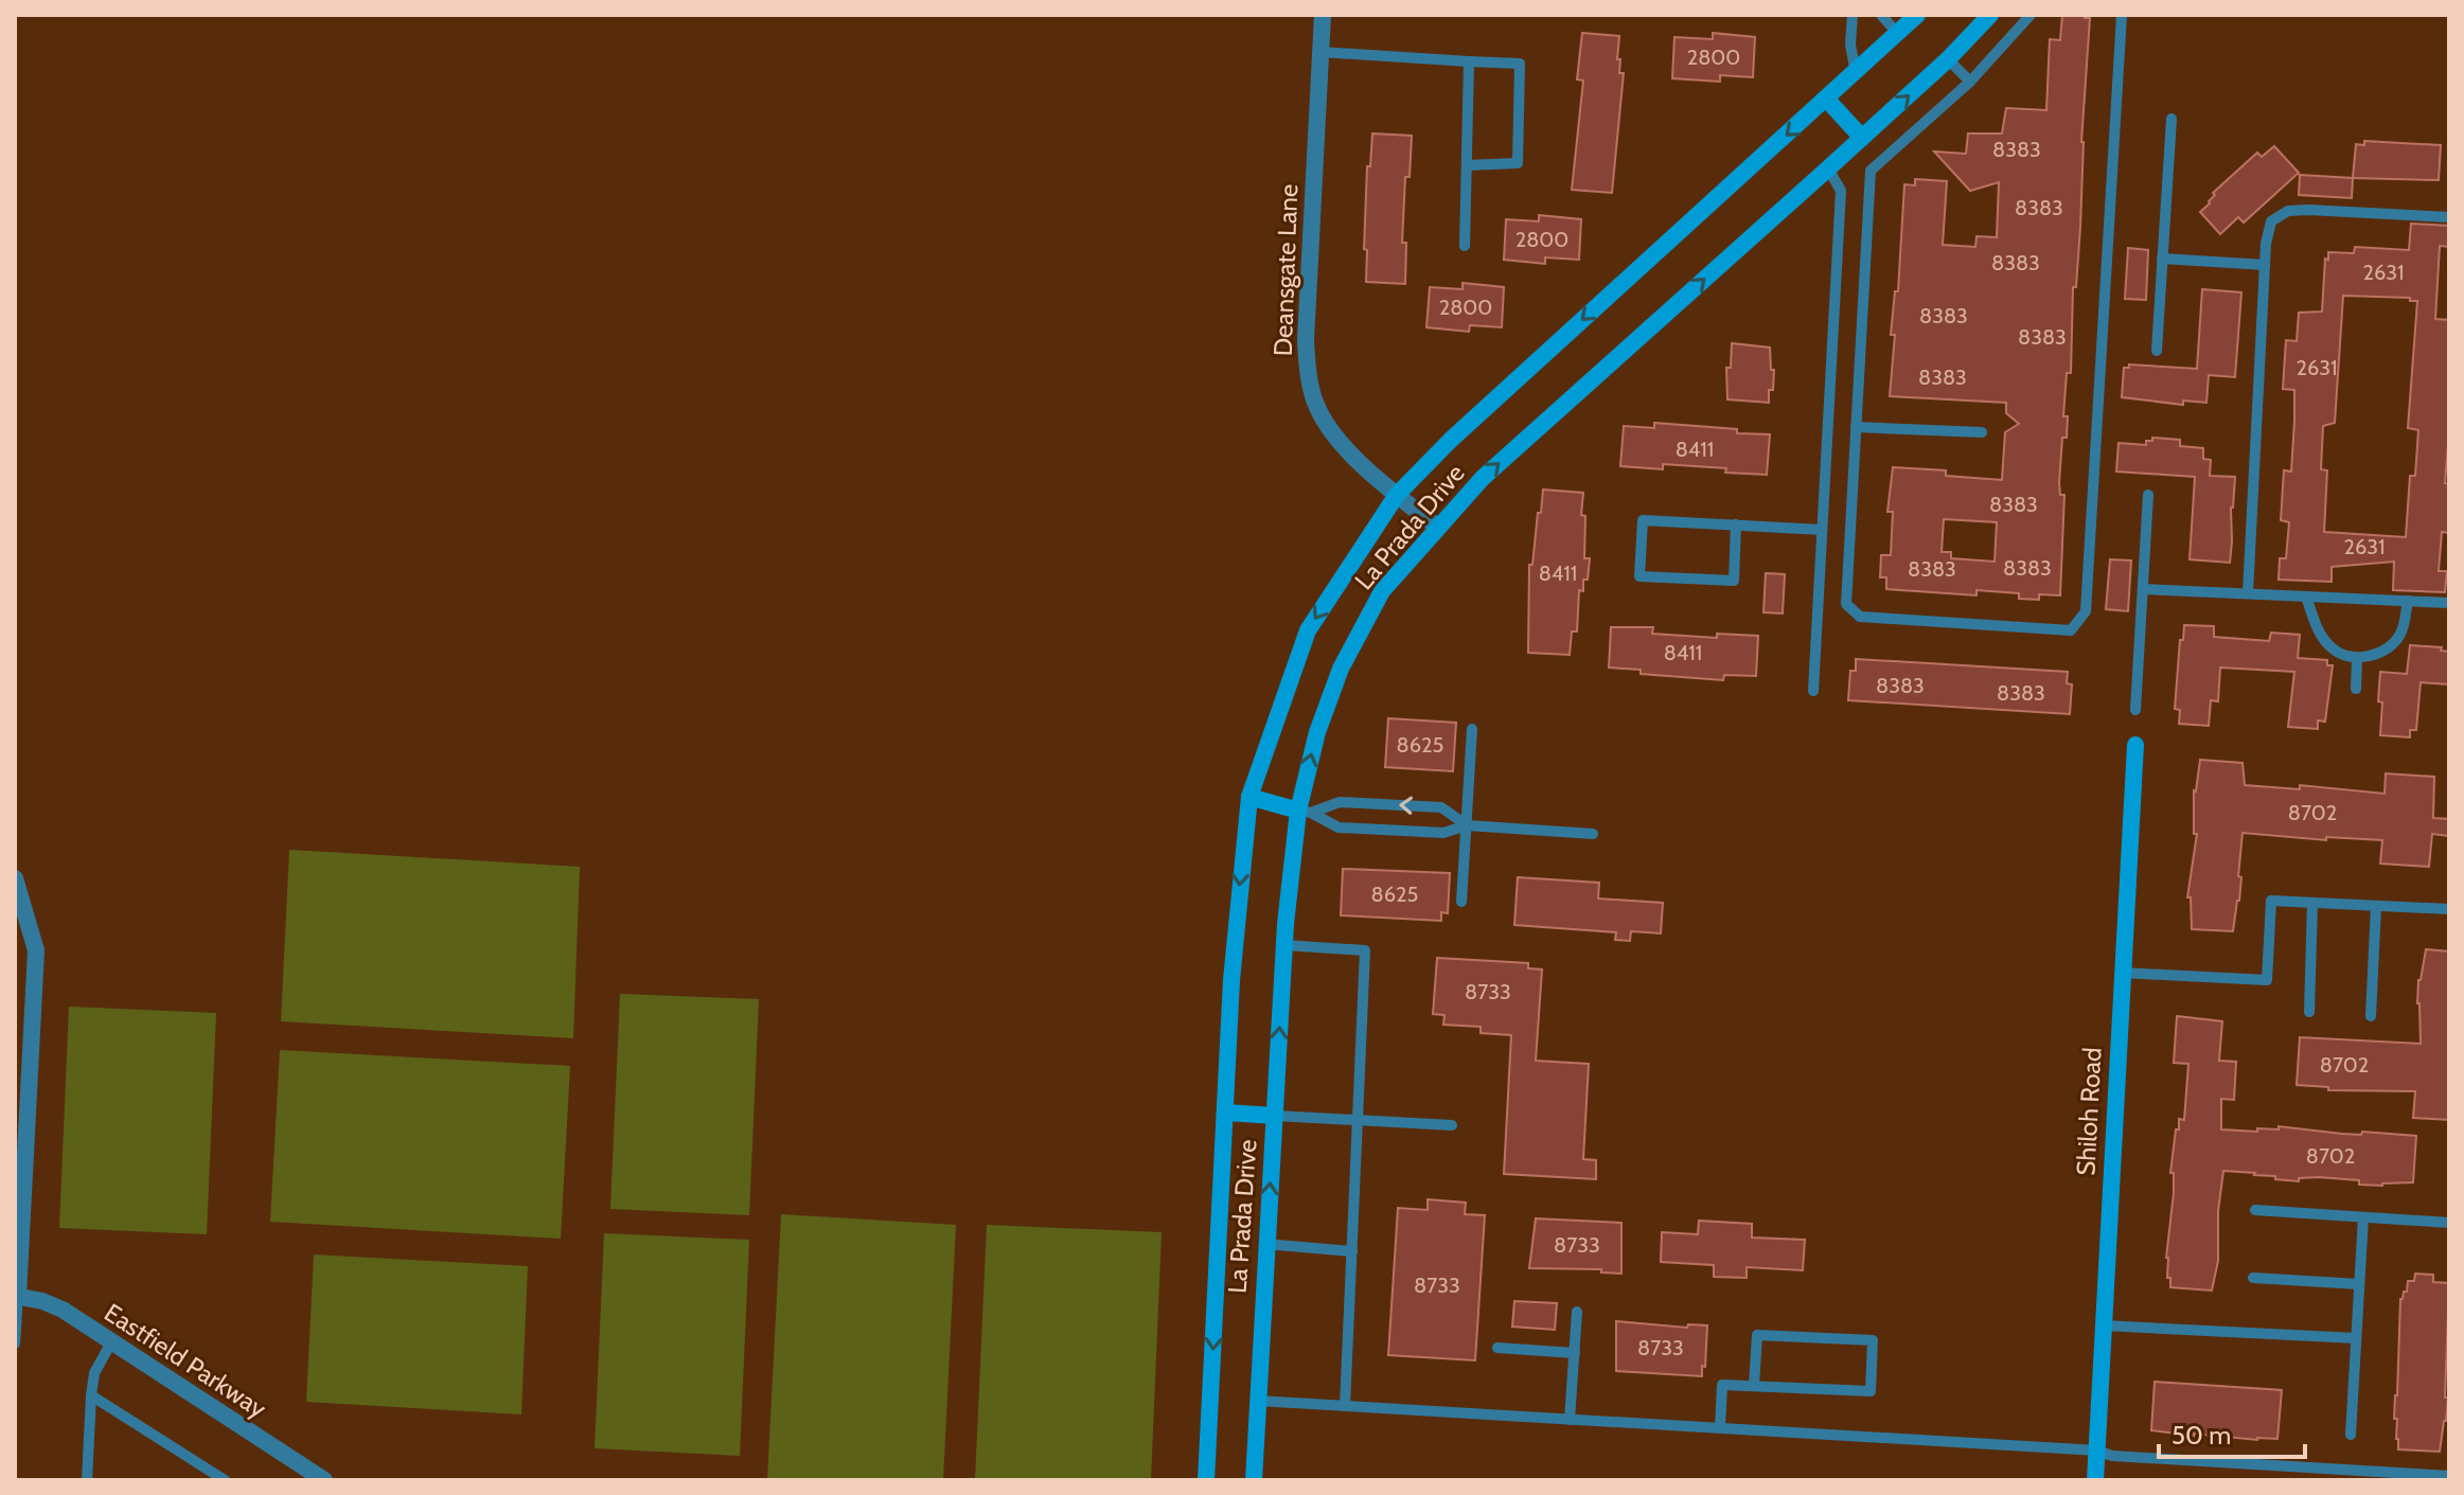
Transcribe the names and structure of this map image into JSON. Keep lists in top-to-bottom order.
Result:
{
  "streets": {
    "main road": ["La Prada Drive", "Shiloh Road"],
    "street": ["Deansgate Lane", "Eastfield Parkway"]
  },
  "crossings": [
    ["Deansgate Lane", "La Prada Drive"]
  ],
  "house_numbers": [
    "2800",
    "8383",
    "8383",
    "2800",
    "8383",
    "2631",
    "2800",
    "8383",
    "8383",
    "2631",
    "8383",
    "8411",
    "8383",
    "2631",
    "8383",
    "8383",
    "8411",
    "8411",
    "8383",
    "8383",
    "8625",
    "8702",
    "8625",
    "8733",
    "8702",
    "8702",
    "8733",
    "8733",
    "8733"
  ],
  "scale_bar": "50 m"
}
